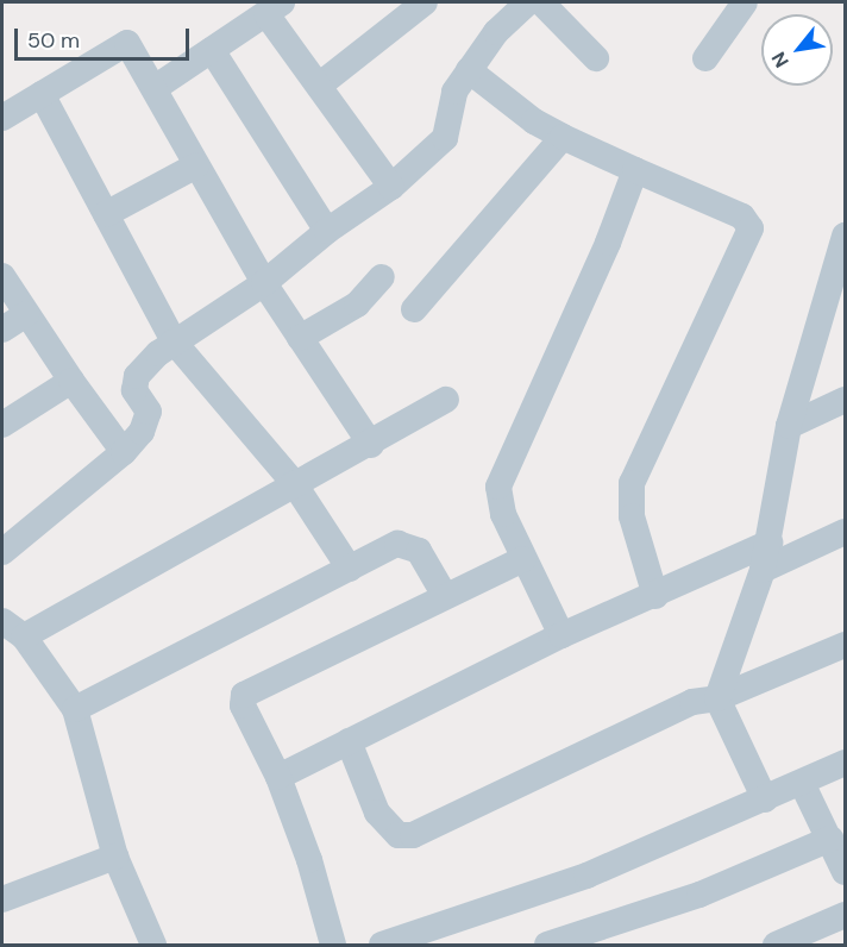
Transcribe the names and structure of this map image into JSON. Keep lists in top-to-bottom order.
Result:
{
  "scale_bar": "50 m",
  "north": "bottom left"
}
